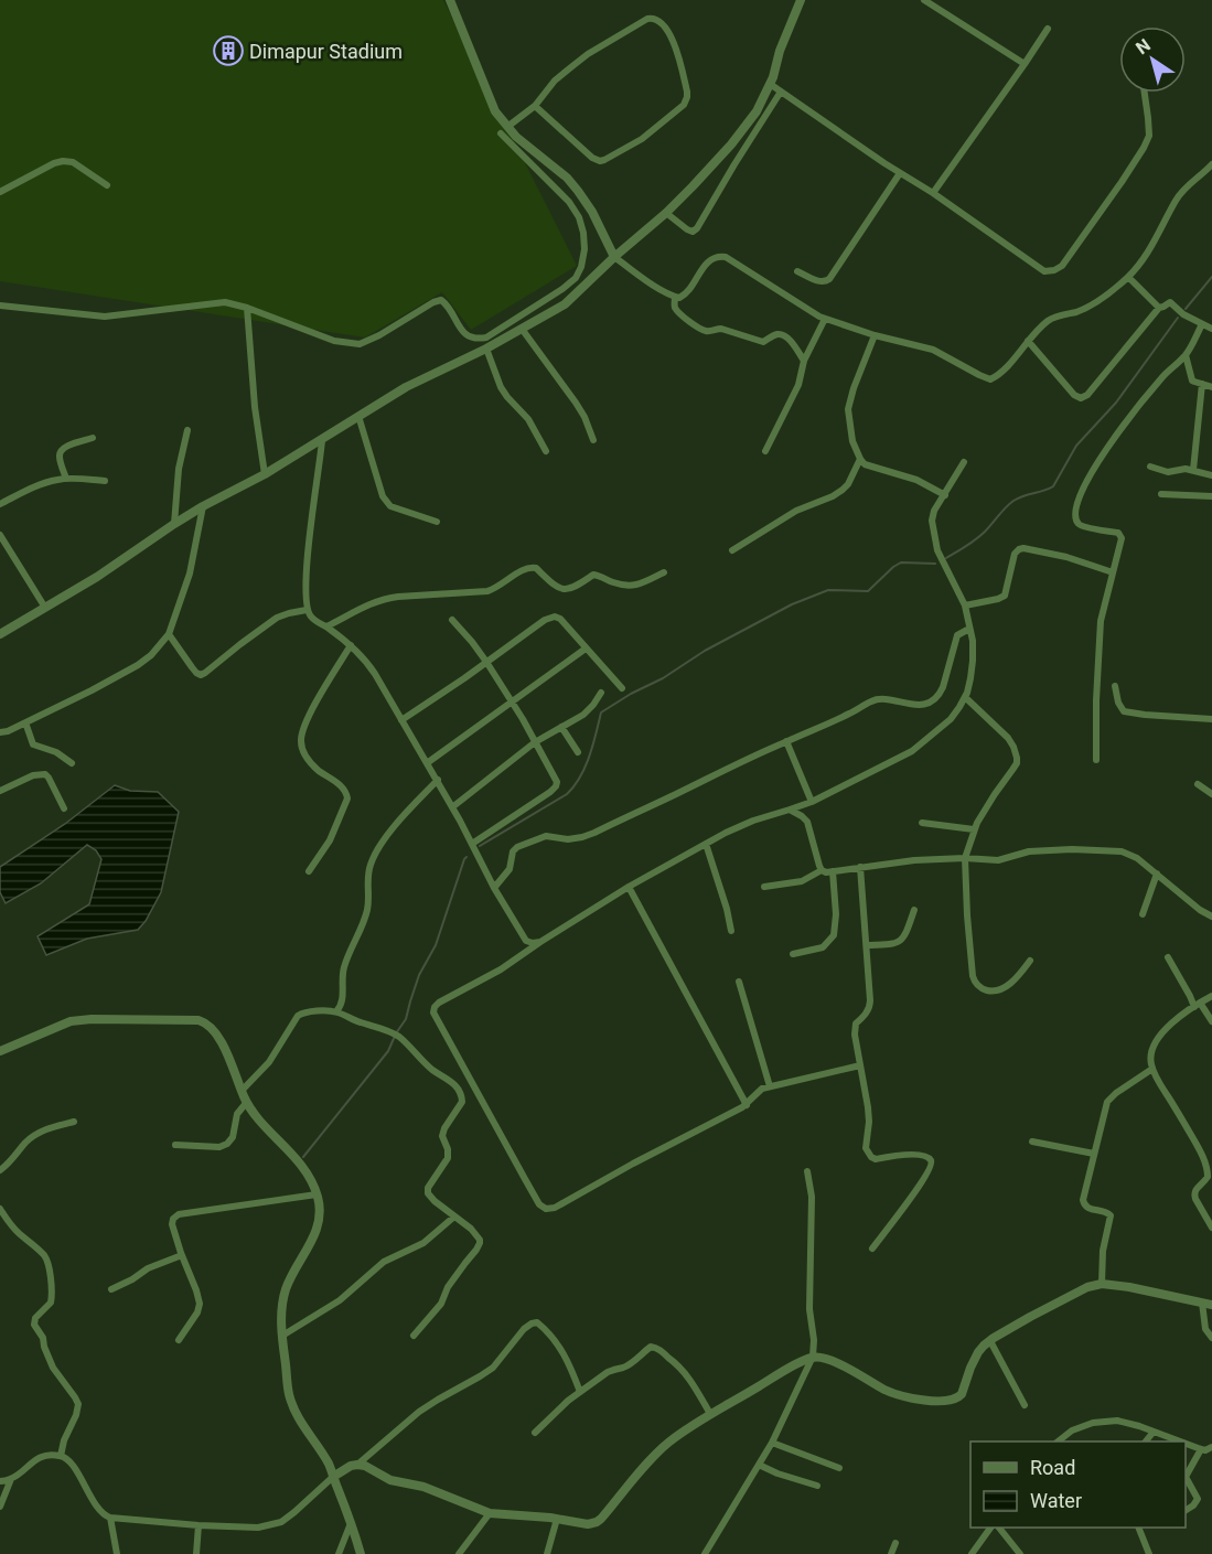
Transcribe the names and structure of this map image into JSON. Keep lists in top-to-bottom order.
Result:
{
  "places": {
    "building": ["Dimapur Stadium"]
  },
  "legend": ["Road", "Water"],
  "north": "top left"
}
